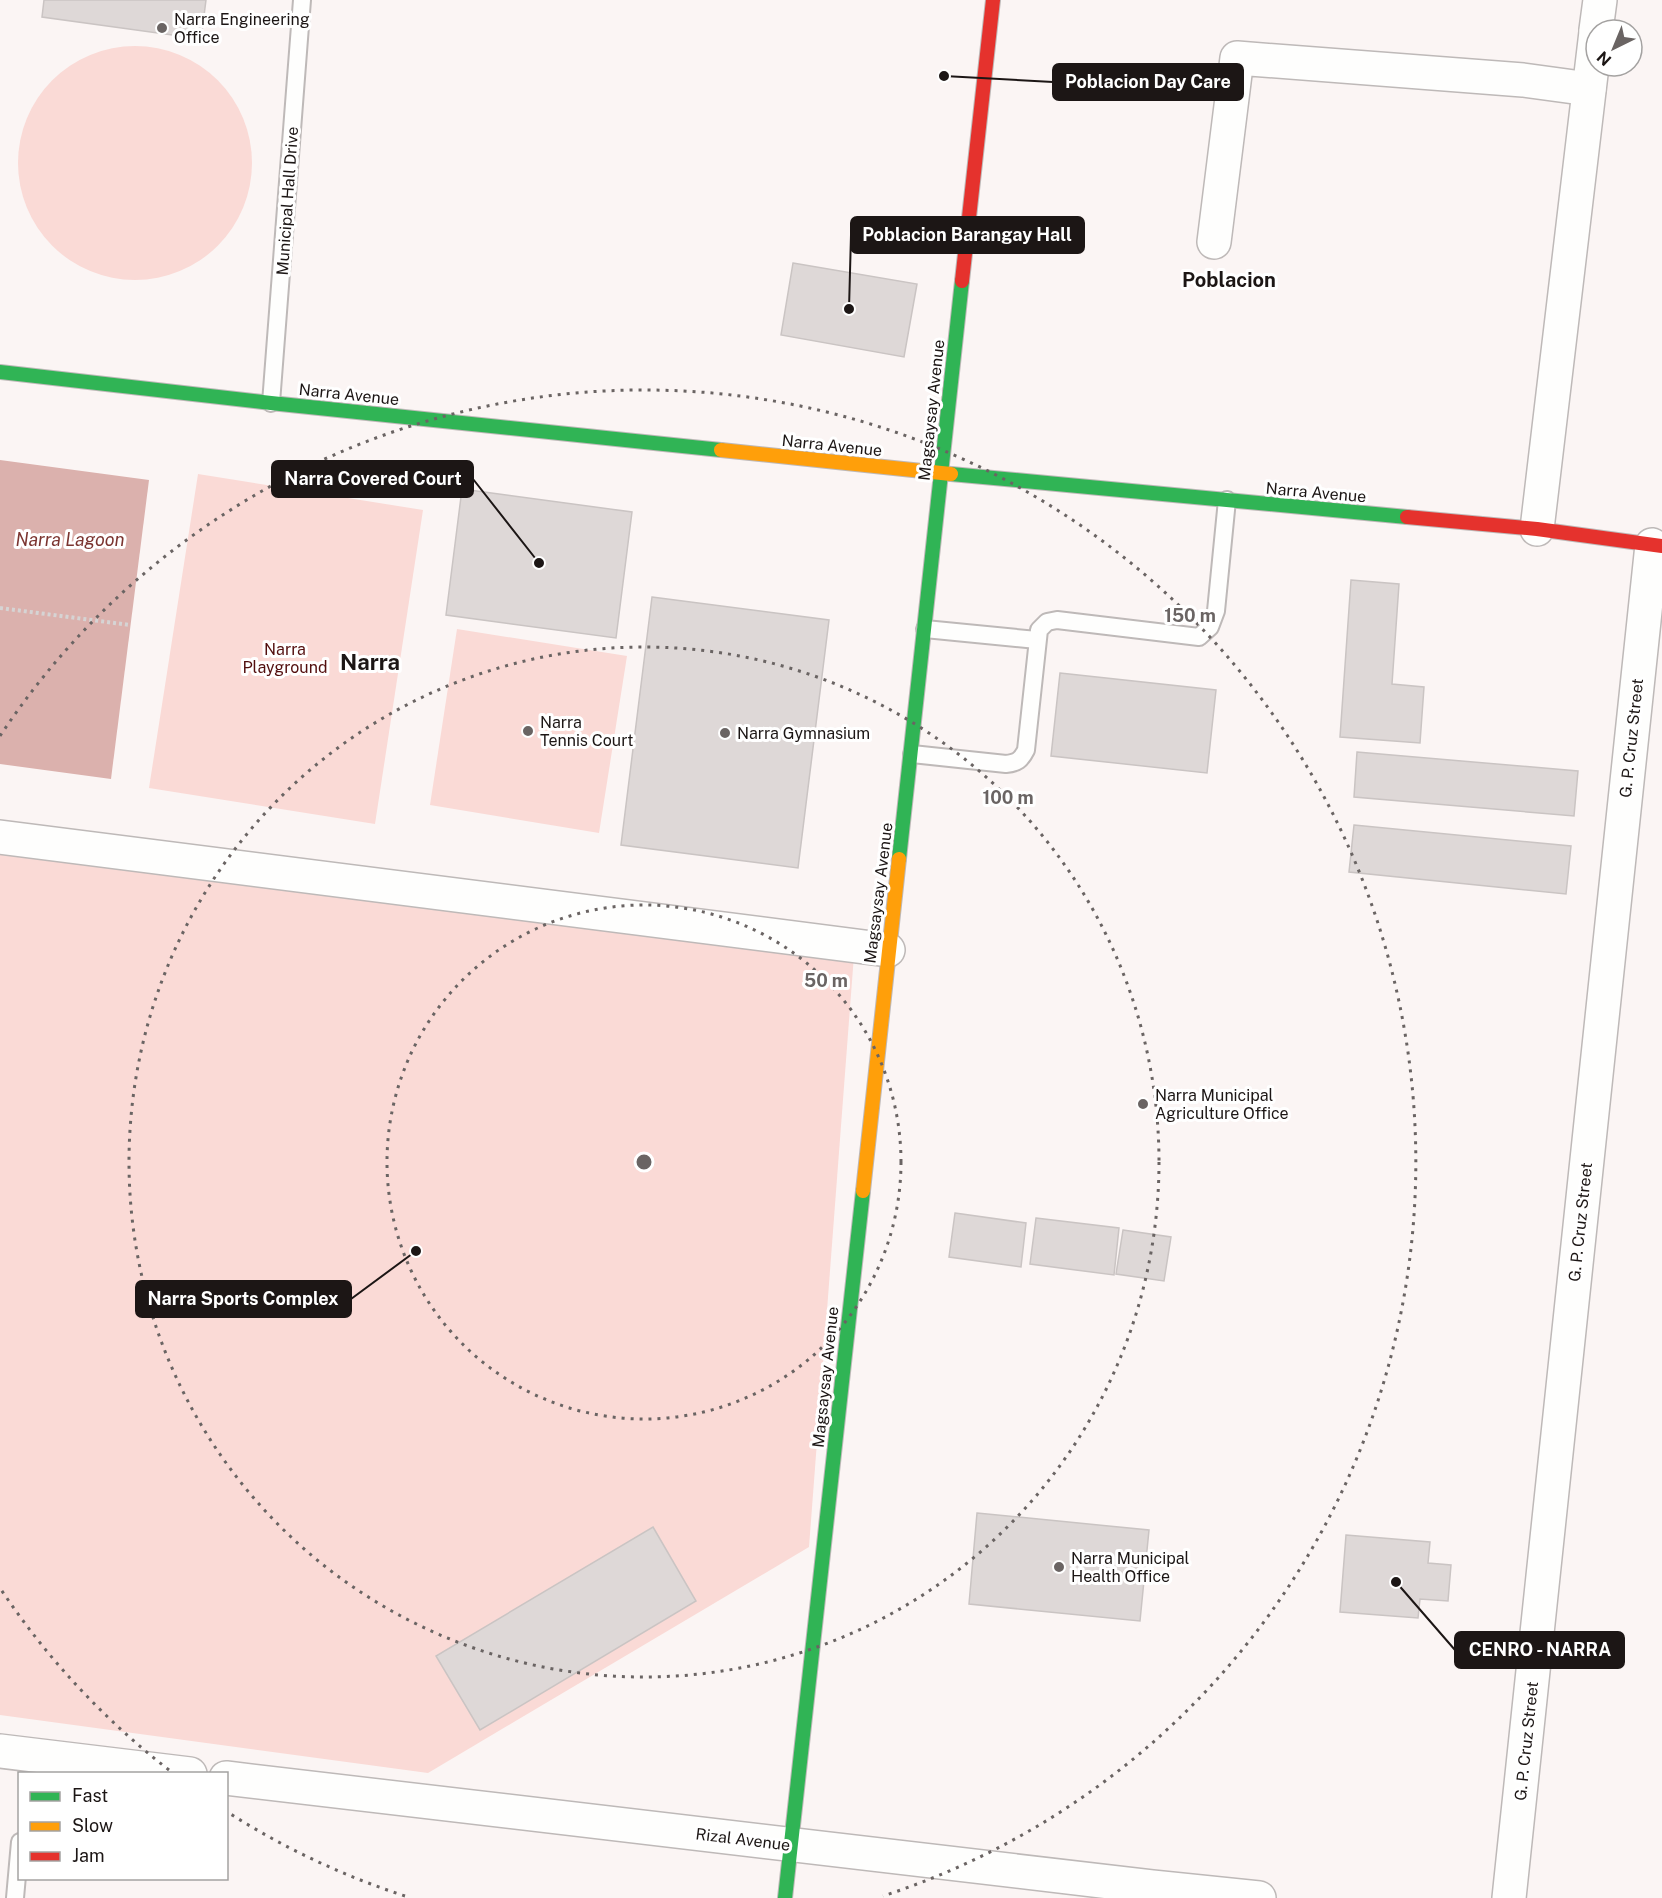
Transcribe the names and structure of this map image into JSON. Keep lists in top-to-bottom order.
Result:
{
  "streets": {
    "street": [
      "Narra Avenue",
      "Magsaysay Avenue",
      "G. P. Cruz Street",
      "Rizal Avenue"
    ],
    "lane": ["Municipal Hall Drive"]
  },
  "crossings": [
    ["Municipal Hall Drive", "Narra Avenue"],
    ["Narra Avenue", "Magsaysay Avenue"],
    ["Narra Avenue", "G. P. Cruz Street"],
    ["Magsaysay Avenue", "Rizal Avenue"]
  ],
  "districts": ["Poblacion", "Narra"],
  "water": ["Narra Lagoon"],
  "parks": ["Narra Playground"],
  "places": [
    "Narra Engineering Office",
    "Poblacion Day Care",
    "Poblacion Barangay Hall",
    "Narra Covered Court",
    "Narra Tennis Court",
    "Narra Gymnasium",
    "Narra Municipal Agriculture Office",
    "Narra Sports Complex",
    "Narra Municipal Health Office",
    "CENRO - NARRA"
  ],
  "legend": ["Fast", "Slow", "Jam"],
  "north": "bottom left",
  "rings": ["150 m", "100 m", "50 m"]
}
